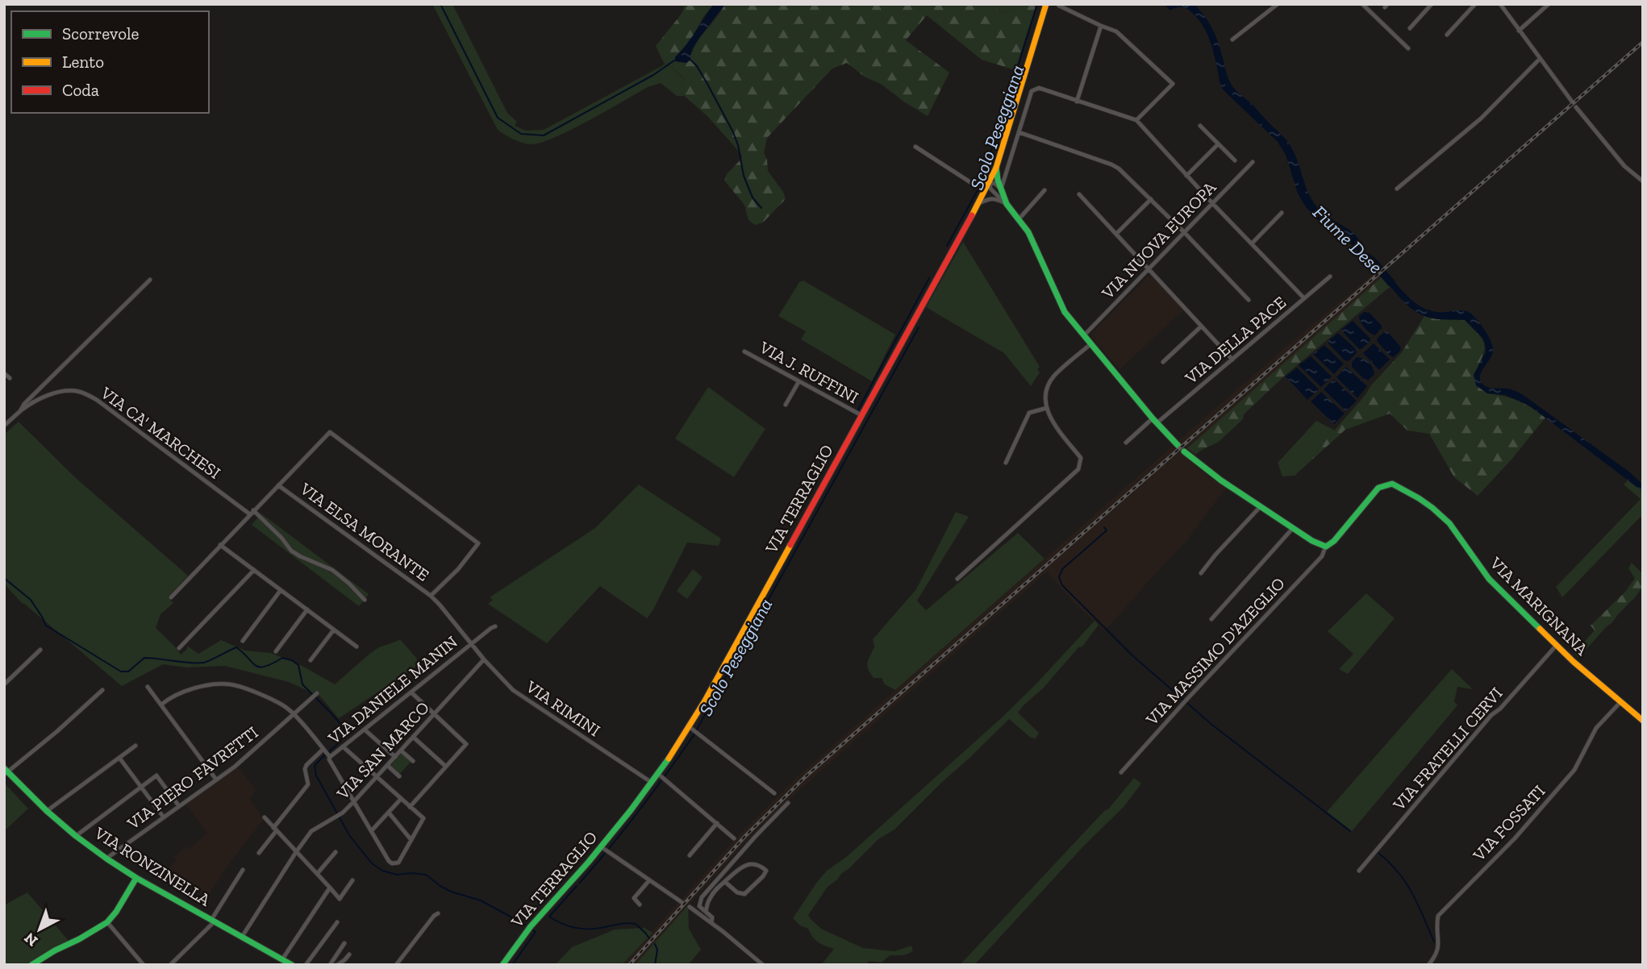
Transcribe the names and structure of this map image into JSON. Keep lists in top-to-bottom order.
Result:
{
  "streets": {
    "street": [
      "VIA NUOVA EUROPA",
      "VIA DELLA PACE",
      "VIA J. RUFFINI",
      "VIA CA' MARCHESI",
      "VIA TERRAGLIO",
      "VIA ELSA MORANTE",
      "VIA MARIGNANA",
      "VIA MASSIMO D'AZEGLIO",
      "VIA DANIELE MANIN",
      "VIA RIMINI",
      "VIA FRATELLI CERVI",
      "VIA SAN MARCO",
      "VIA PIERO FAVRETTI",
      "VIA FOSSATI",
      "VIA RONZINELLA"
    ]
  },
  "crossings": [
    ["VIA J. RUFFINI", "VIA TERRAGLIO"],
    ["VIA TERRAGLIO", "VIA RIMINI"],
    ["VIA ELSA MORANTE", "VIA RIMINI"],
    ["VIA MARIGNANA", "VIA MASSIMO D'AZEGLIO"],
    ["VIA MARIGNANA", "VIA FRATELLI CERVI"],
    ["VIA MARIGNANA", "VIA FOSSATI"],
    ["VIA DANIELE MANIN", "VIA RIMINI"],
    ["VIA RIMINI", "VIA SAN MARCO"],
    ["VIA SAN MARCO", "VIA RONZINELLA"],
    ["VIA PIERO FAVRETTI", "VIA RONZINELLA"]
  ],
  "water": ["Scolo Peseggiana", "Fiume Dese"],
  "legend": ["Scorrevole", "Lento", "Coda"],
  "north": "bottom left"
}
